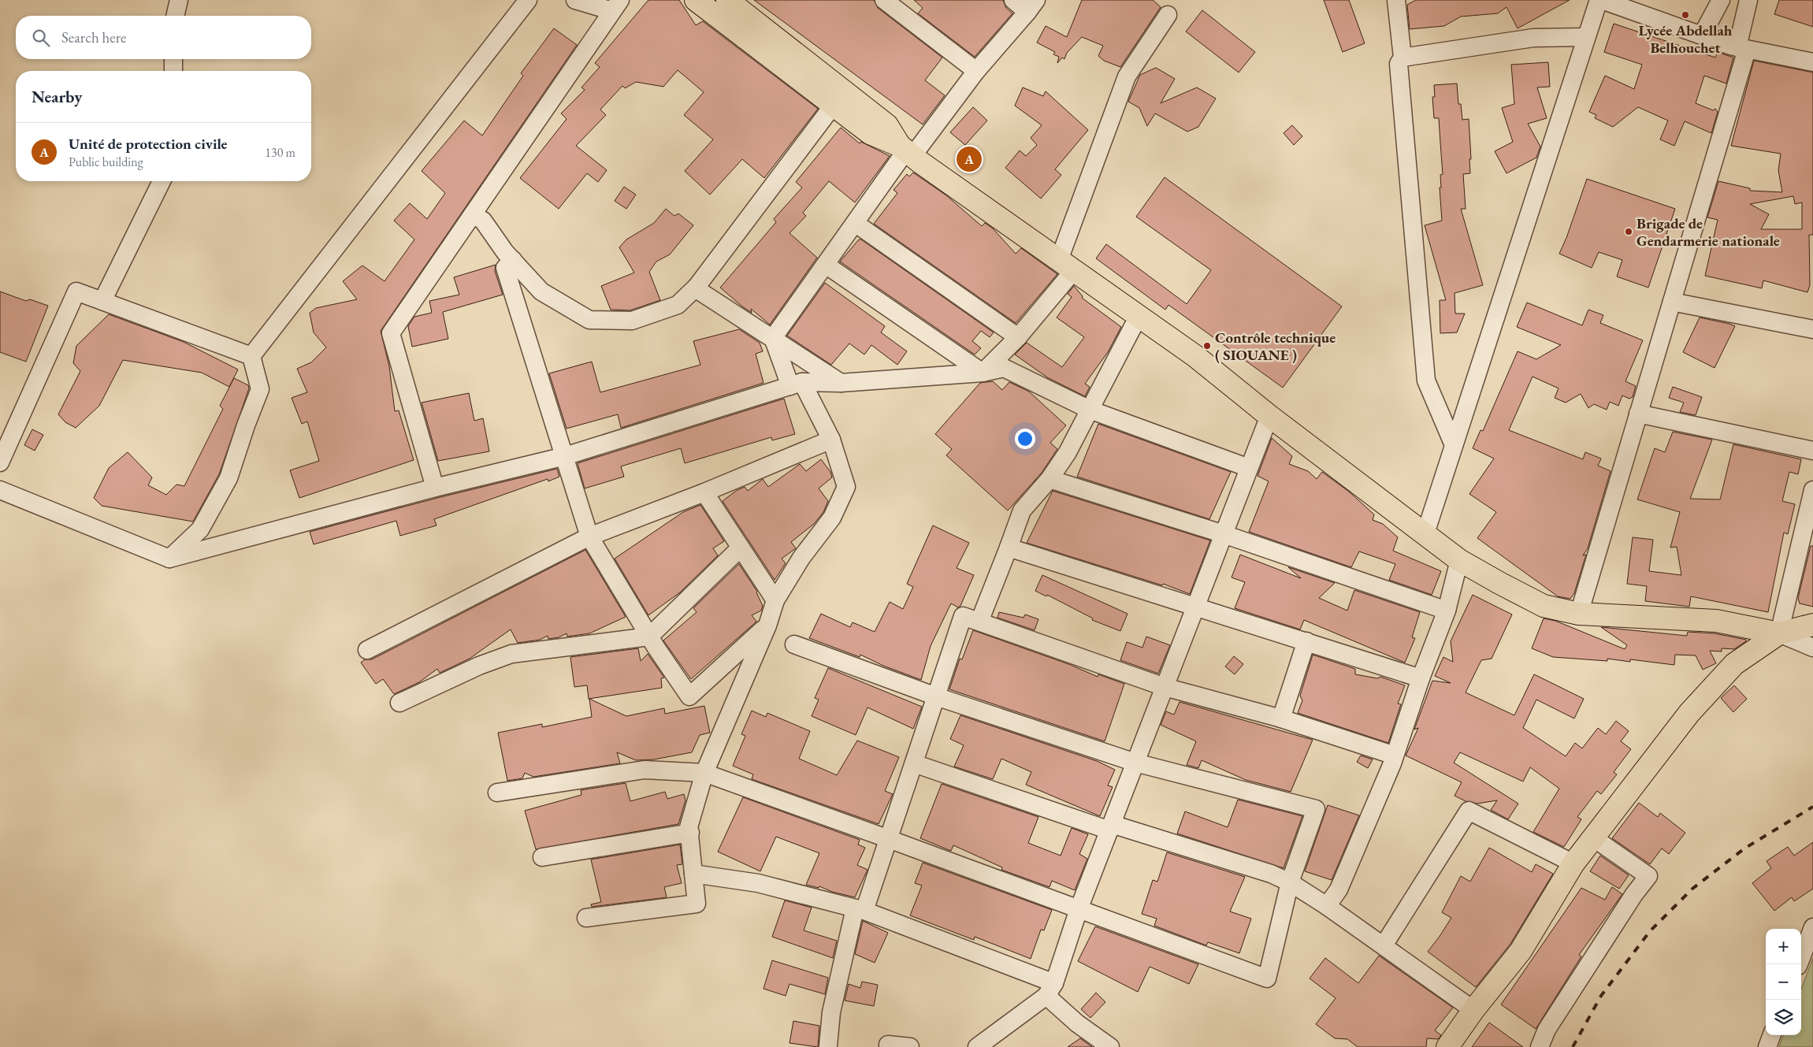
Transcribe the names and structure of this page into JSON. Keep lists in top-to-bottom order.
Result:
{
  "places": ["Lycée Abdellah Belhouchet", "Brigade de Gendarmerie nationale", "Contrôle technique ( SIOUANE )"],
  "page": {
    "search": "Search here",
    "heading": "Nearby",
    "list": [
      {
        "mark": "A",
        "name": "Unité de protection civile",
        "note": "Public building",
        "value": "130 m"
      }
    ],
    "pins": "A",
    "map_buttons": ["+", "−"]
  }
}
